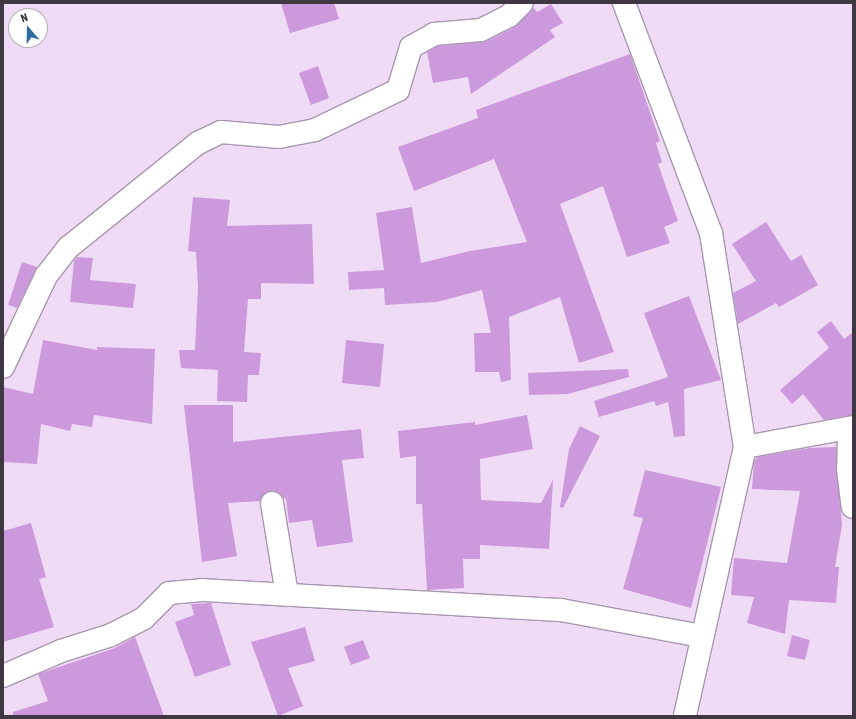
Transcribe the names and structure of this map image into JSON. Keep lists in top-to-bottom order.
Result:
{
  "north": "top"
}
